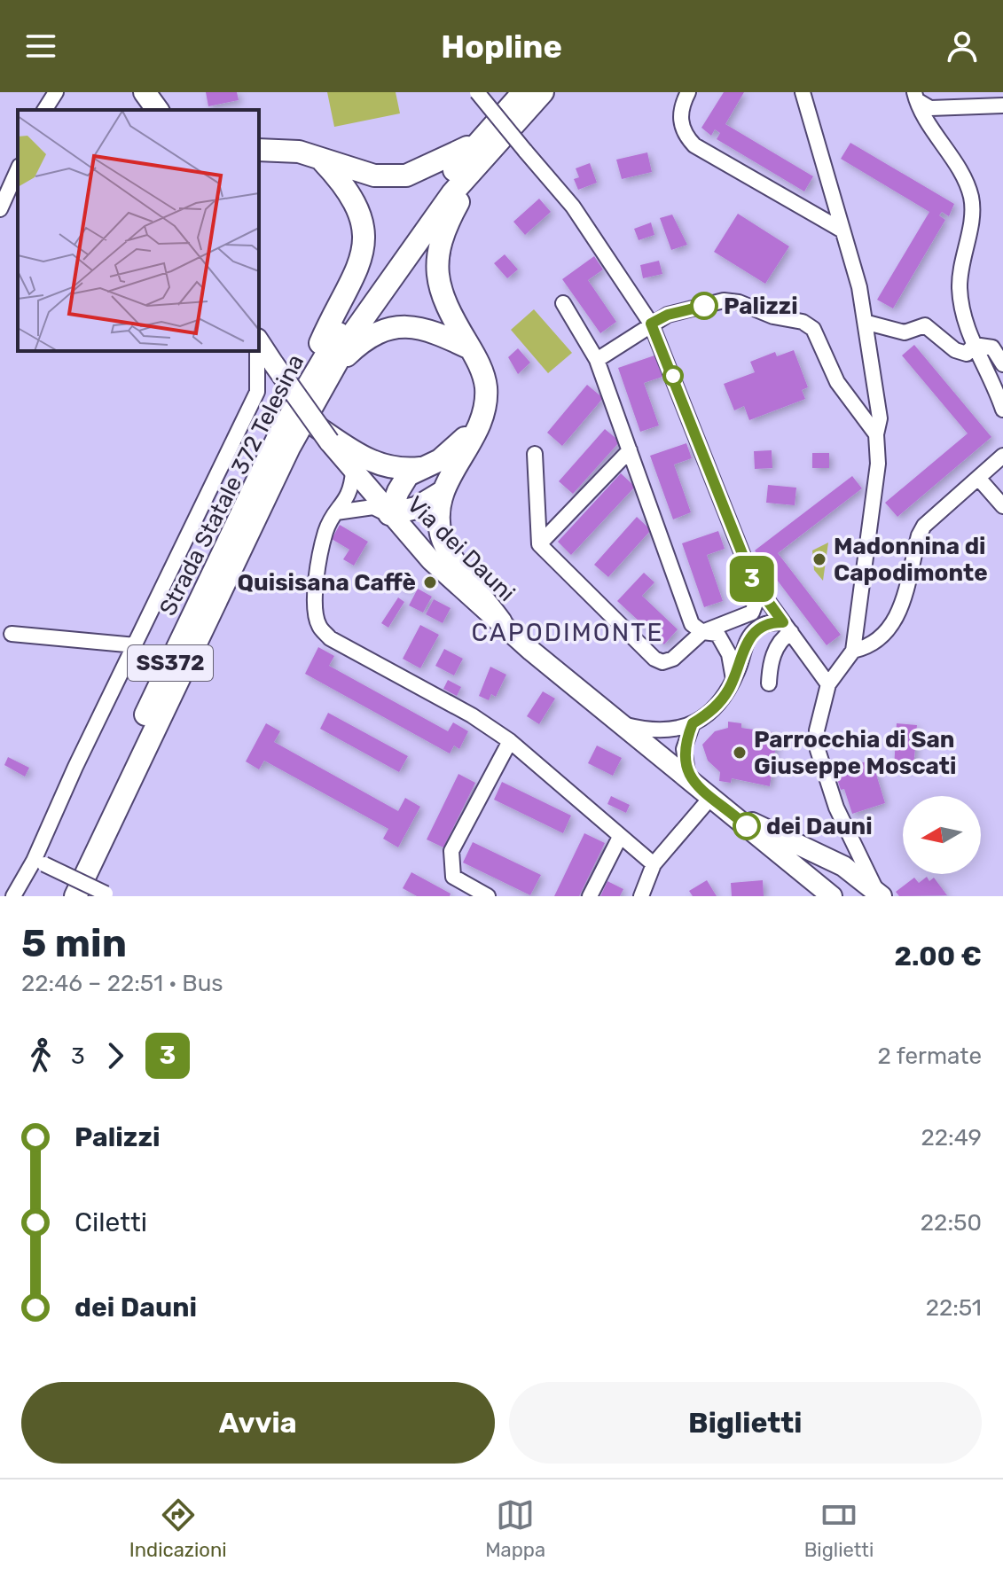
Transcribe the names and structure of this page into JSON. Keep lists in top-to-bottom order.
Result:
{
  "streets": {
    "highway": ["Strada Statale 372 Telesina", "SS372"],
    "main road": ["Via dei Dauni"]
  },
  "districts": ["CAPODIMONTE"],
  "places": [
    "Palizzi",
    "Madonnina di Capodimonte",
    "Quisisana Caffè",
    "Parrocchia di San Giuseppe Moscati",
    "dei Dauni"
  ],
  "lines": ["bus line 3"],
  "north": "left",
  "page": {
    "header": "Hopline",
    "on_map": "3",
    "heading": ["5 min", "22:46 – 22:51 · Bus", "2.00 €"],
    "legs": ["3", "3", "2 fermate"],
    "list": [
      {
        "name": "Palizzi",
        "value": "22:49"
      },
      {
        "name": "Ciletti",
        "value": "22:50"
      },
      {
        "name": "dei Dauni",
        "value": "22:51"
      }
    ],
    "buttons": ["Avvia", "Biglietti"],
    "tabs": ["Indicazioni", "Mappa", "Biglietti"]
  }
}
